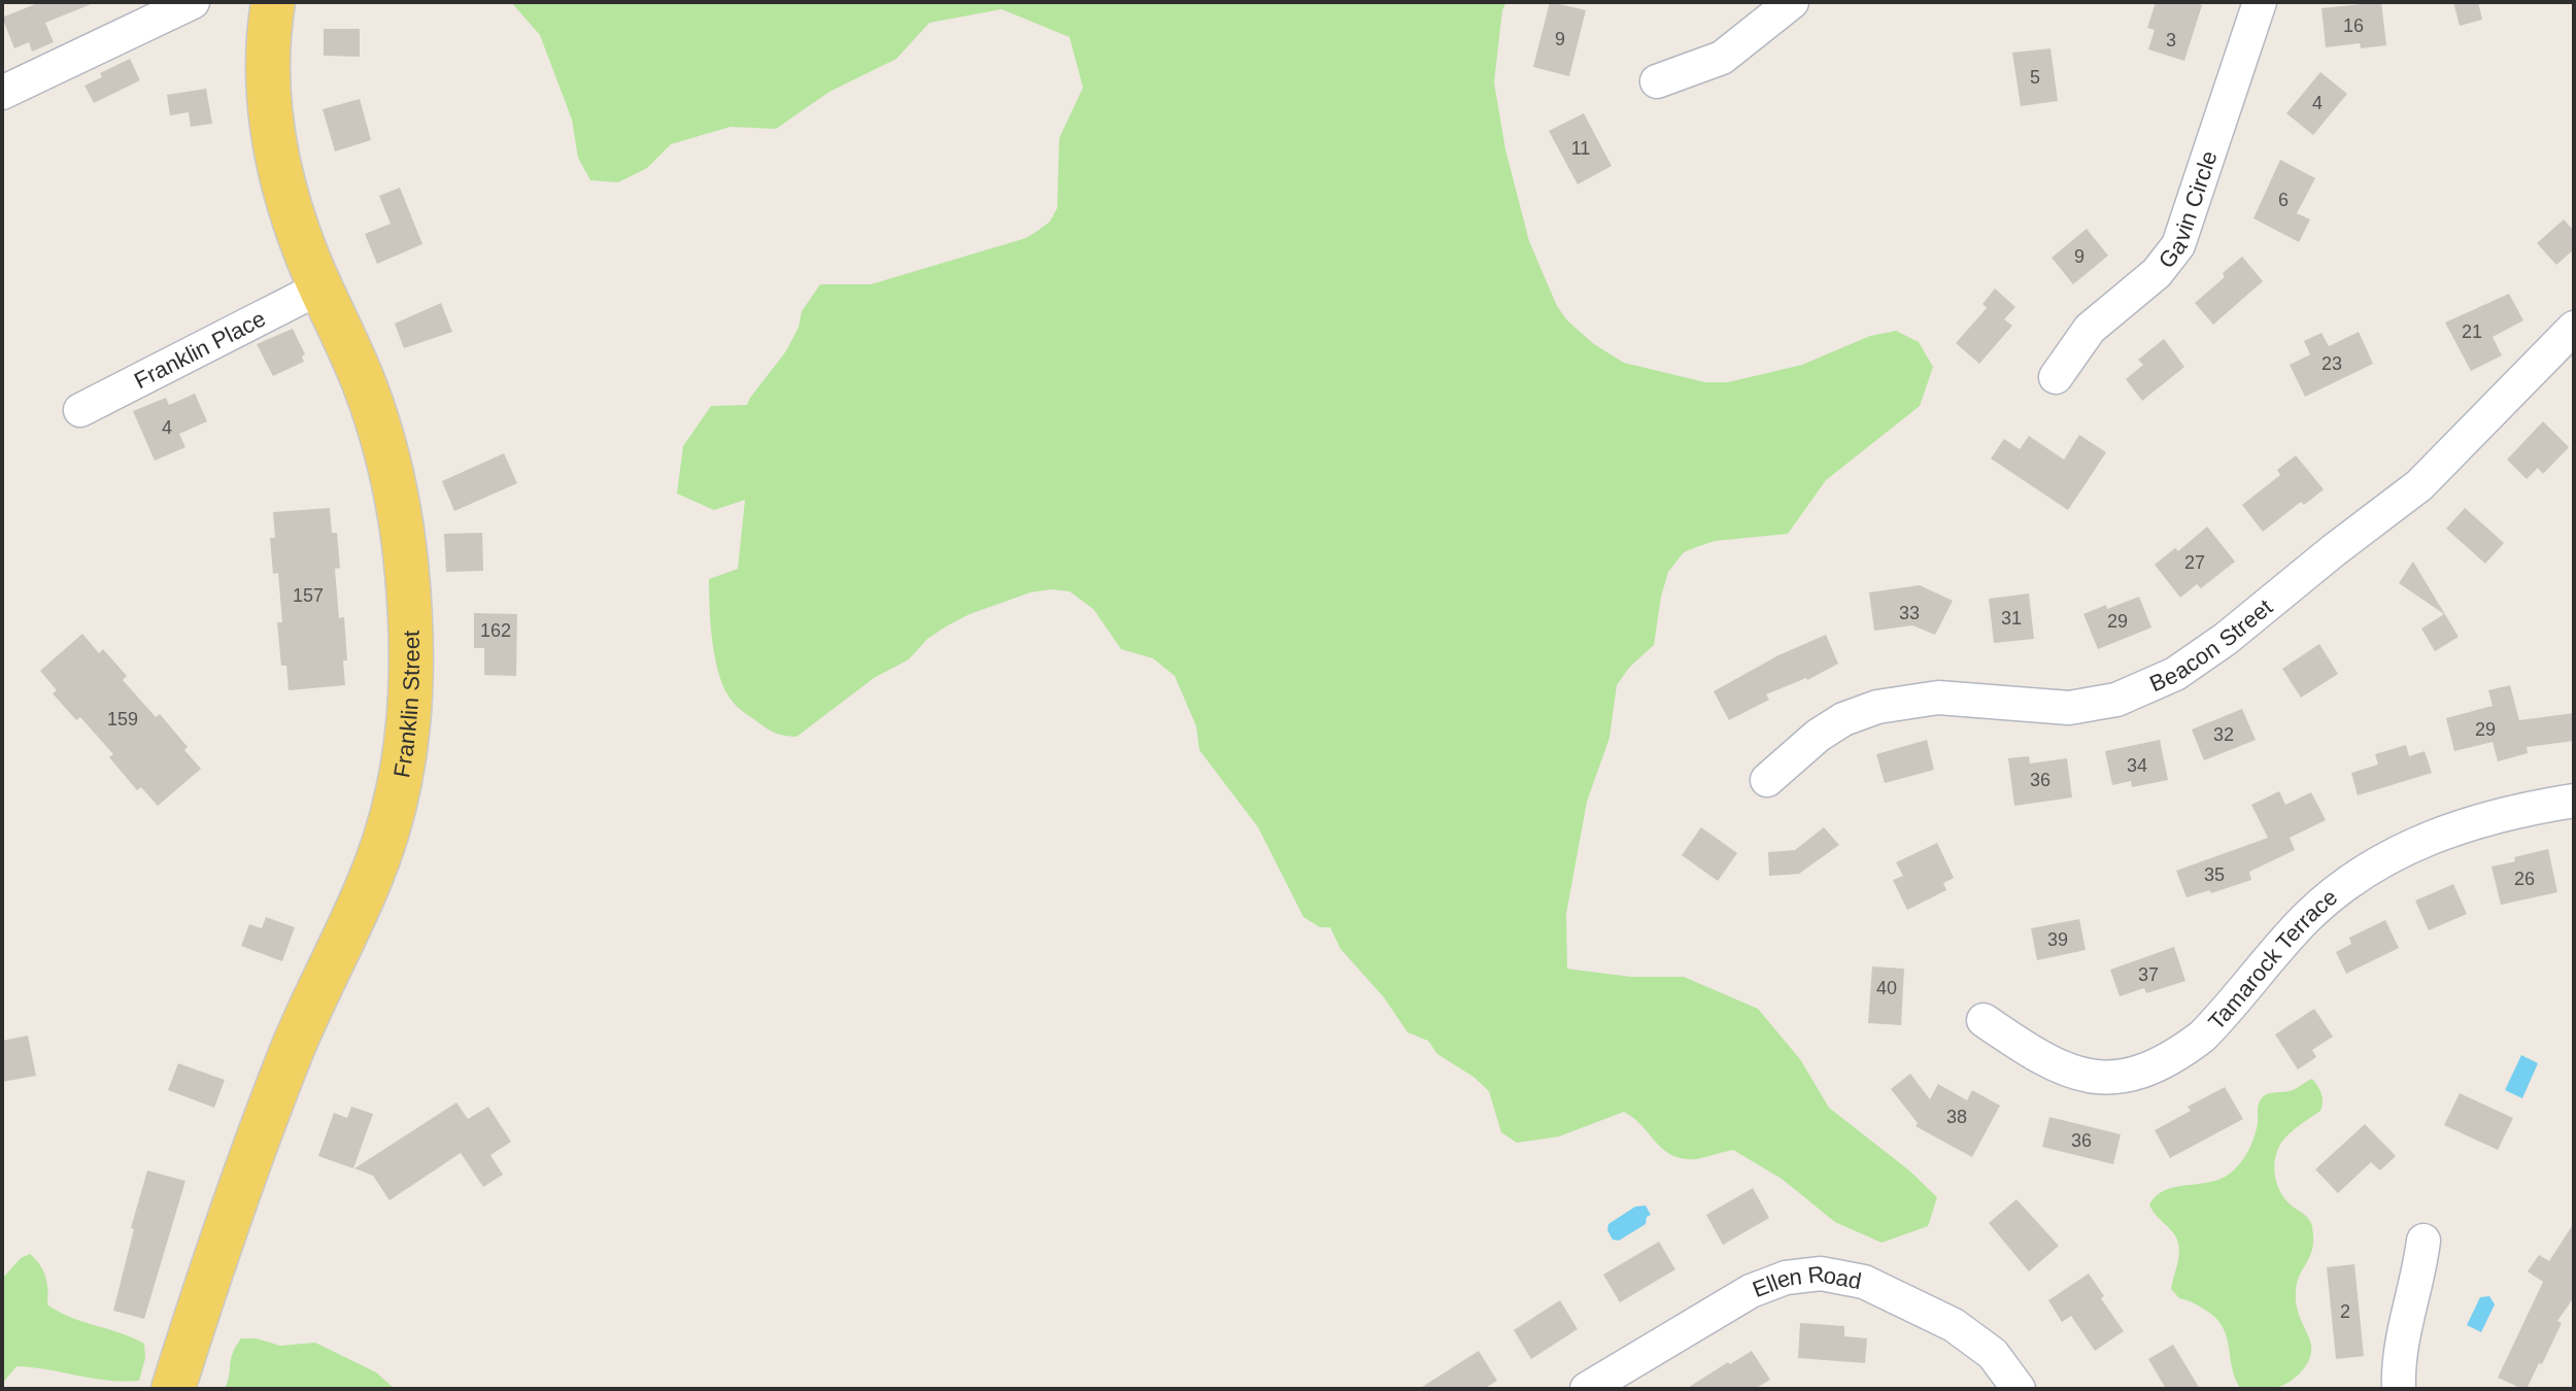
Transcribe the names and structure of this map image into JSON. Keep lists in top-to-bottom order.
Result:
{
  "streets": {
    "main road": ["Franklin Street"],
    "street": [
      "Gavin Circle",
      "Franklin Place",
      "Beacon Street",
      "Tamarock Terrace",
      "Ellen Road"
    ]
  },
  "crossings": [
    ["Franklin Place", "Franklin Street"]
  ],
  "house_numbers": [
    "16",
    "9",
    "3",
    "5",
    "4",
    "11",
    "6",
    "9",
    "21",
    "23",
    "4",
    "27",
    "157",
    "33",
    "31",
    "29",
    "162",
    "159",
    "29",
    "32",
    "34",
    "36",
    "35",
    "26",
    "39",
    "37",
    "40",
    "38",
    "36",
    "2"
  ]
}
